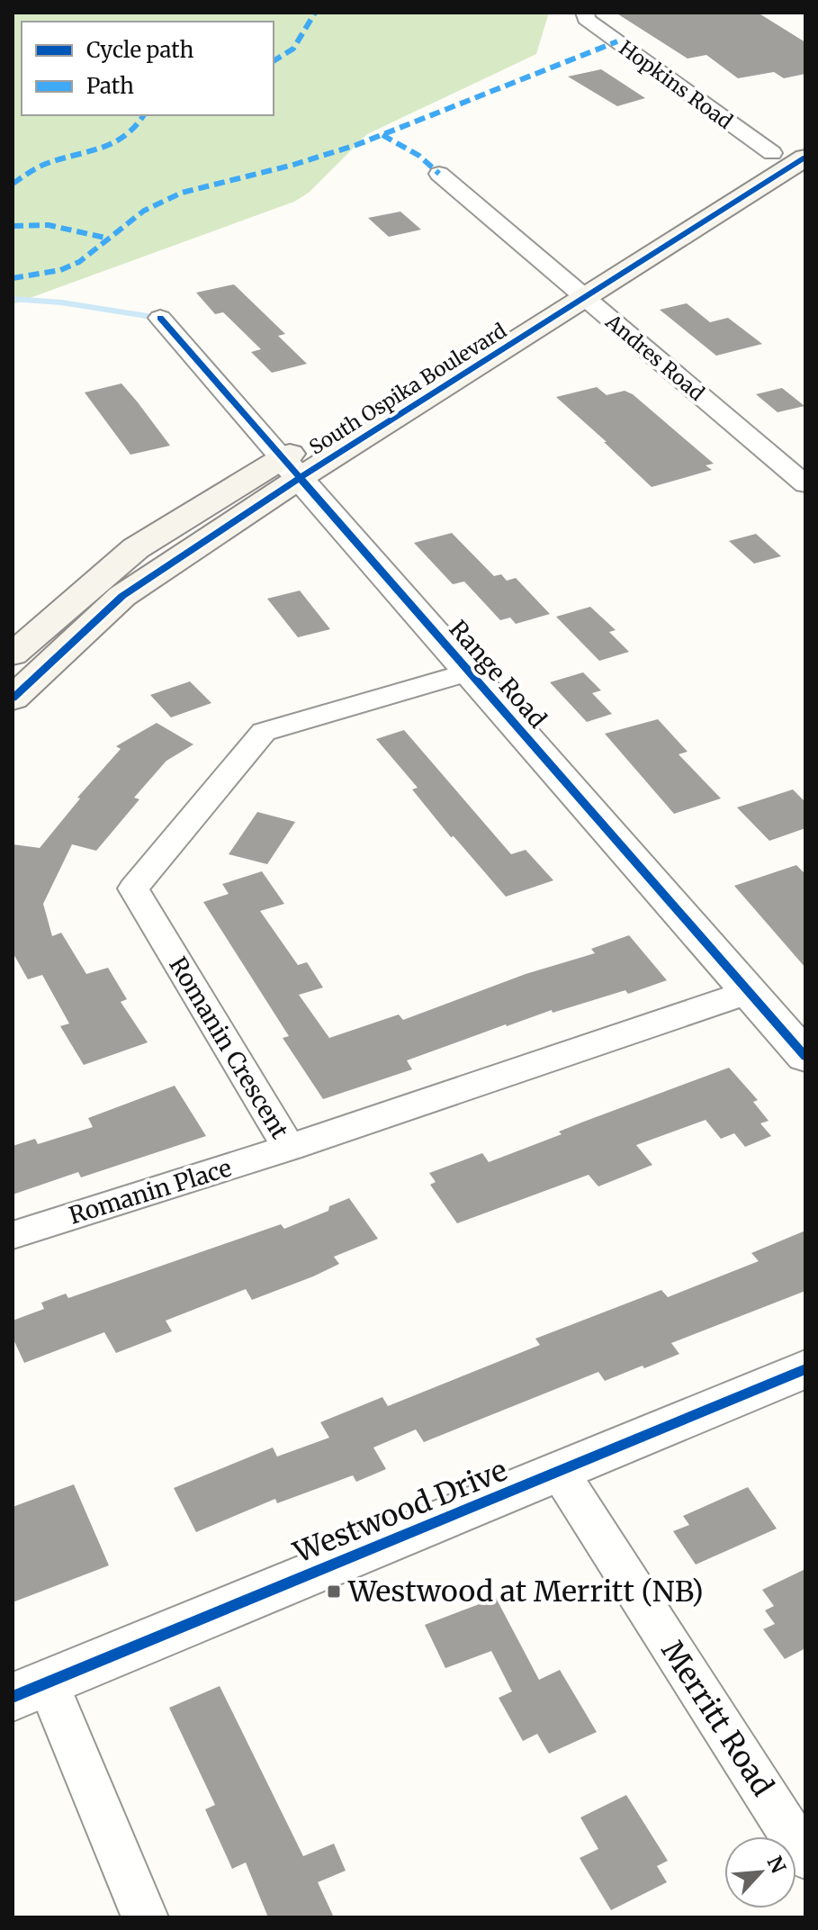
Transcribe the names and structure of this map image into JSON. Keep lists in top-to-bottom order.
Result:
{
  "streets": {
    "main road": ["South Ospika Boulevard"],
    "street": [
      "Hopkins Road",
      "Andres Road",
      "Range Road",
      "Romanin Crescent",
      "Romanin Place",
      "Westwood Drive",
      "Merritt Road"
    ]
  },
  "crossings": [
    ["Hopkins Road", "South Ospika Boulevard"],
    ["Andres Road", "South Ospika Boulevard"],
    ["South Ospika Boulevard", "Range Road"],
    ["Range Road", "Romanin Crescent"],
    ["Romanin Crescent", "Romanin Place"],
    ["Westwood Drive", "Merritt Road"]
  ],
  "places": {
    "transit": ["Westwood at Merritt (NB)"]
  },
  "legend": ["Cycle path", "Path"],
  "north": "top right"
}
